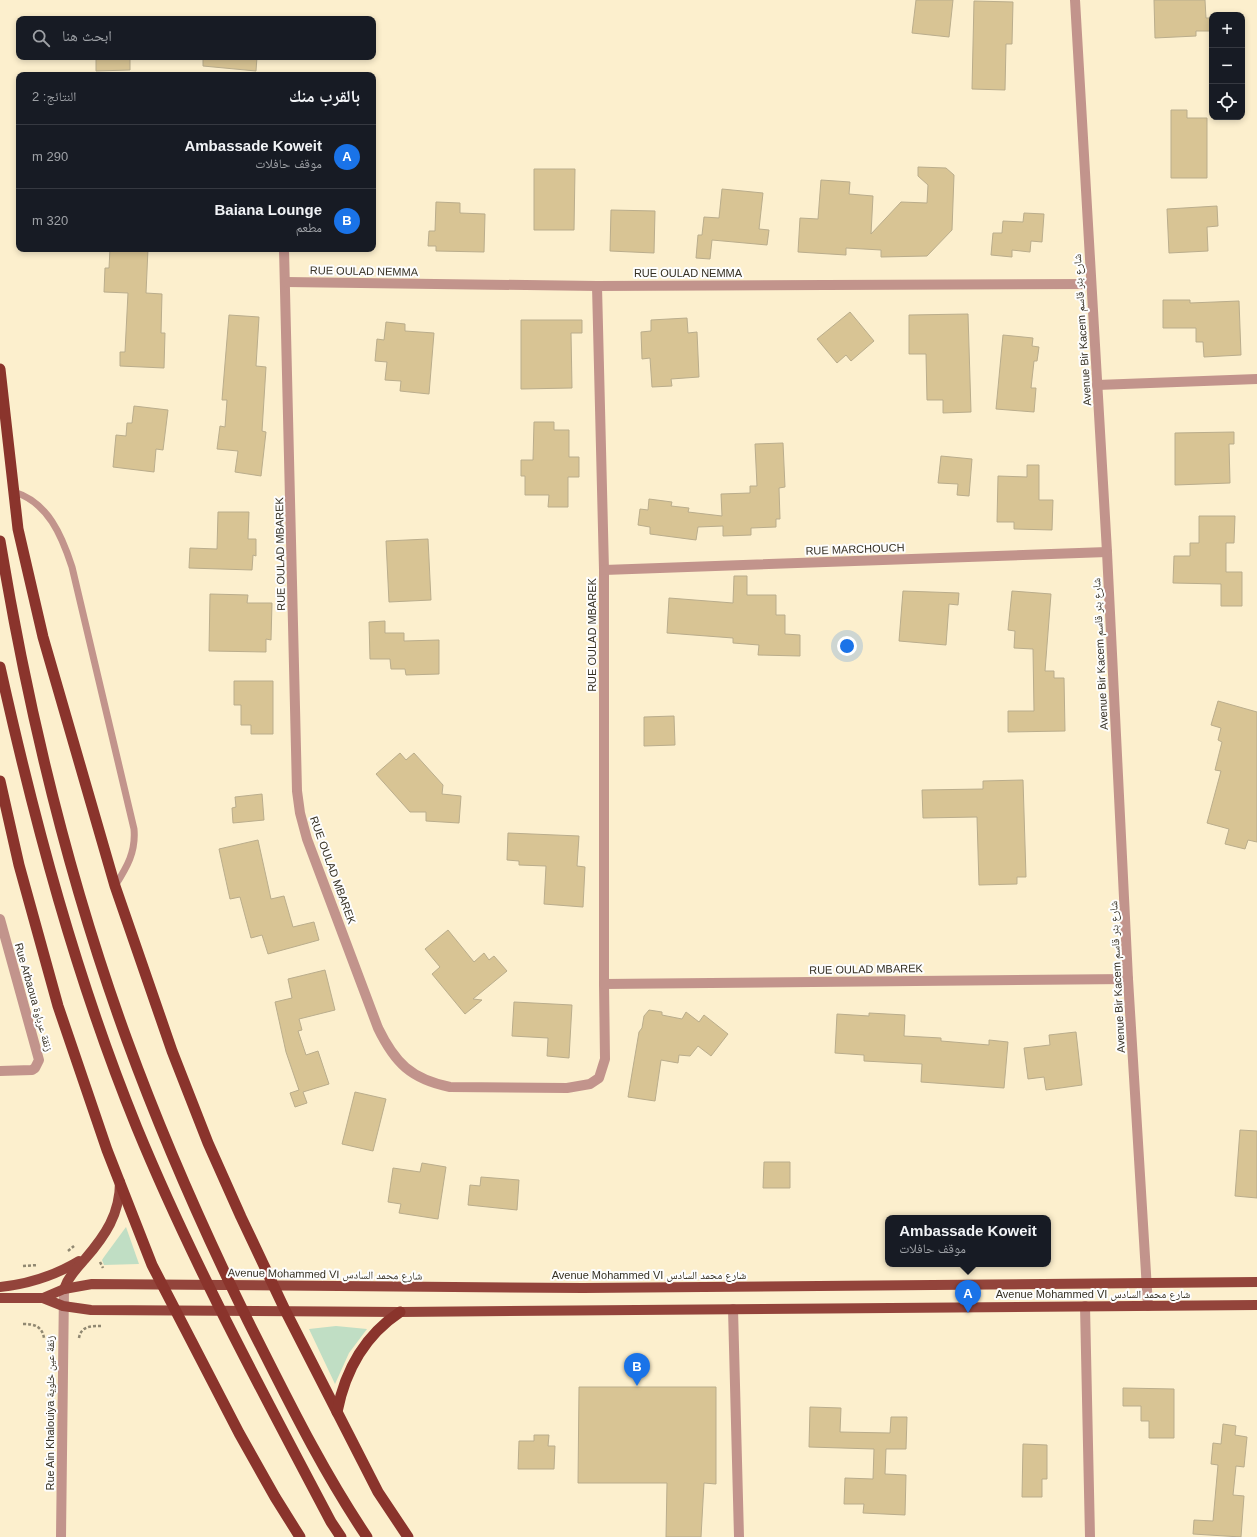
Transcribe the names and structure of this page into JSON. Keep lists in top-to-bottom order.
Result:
{
  "streets": {
    "main road": ["Avenue Mohammed VI شارع محمد السادس"],
    "street": [
      "RUE OULAD NEMMA",
      "Avenue Bir Kacem شارع بئر قاسم",
      "RUE MARCHOUCH",
      "RUE OULAD MBAREK",
      "Rue Arbaoua زنقة عرباوة",
      "Rue Ain Khalouiya زنقة عين خلوية"
    ]
  },
  "crossings": [
    ["RUE OULAD NEMMA", "Avenue Bir Kacem شارع بئر قاسم"],
    ["RUE OULAD NEMMA", "RUE OULAD MBAREK"],
    ["Avenue Bir Kacem شارع بئر قاسم", "RUE MARCHOUCH"],
    ["Avenue Bir Kacem شارع بئر قاسم", "RUE OULAD MBAREK"],
    ["Avenue Bir Kacem شارع بئر قاسم", "Avenue Mohammed VI شارع محمد السادس"],
    ["RUE MARCHOUCH", "RUE OULAD MBAREK"],
    ["Avenue Mohammed VI شارع محمد السادس", "Rue Ain Khalouiya زنقة عين خلوية"]
  ],
  "page": {
    "map_buttons": ["+", "−"],
    "search": "ابحث هنا",
    "heading": ["بالقرب منك", "النتائج: 2"],
    "list": [
      {
        "mark": "A",
        "name": "Ambassade Koweit",
        "note": "موقف حافلات",
        "value": "290 m"
      },
      {
        "mark": "B",
        "name": "Baiana Lounge",
        "note": "مطعم",
        "value": "320 m"
      }
    ],
    "popup": ["Ambassade Koweit", "موقف حافلات"],
    "pins": ["A", "B"]
  }
}
